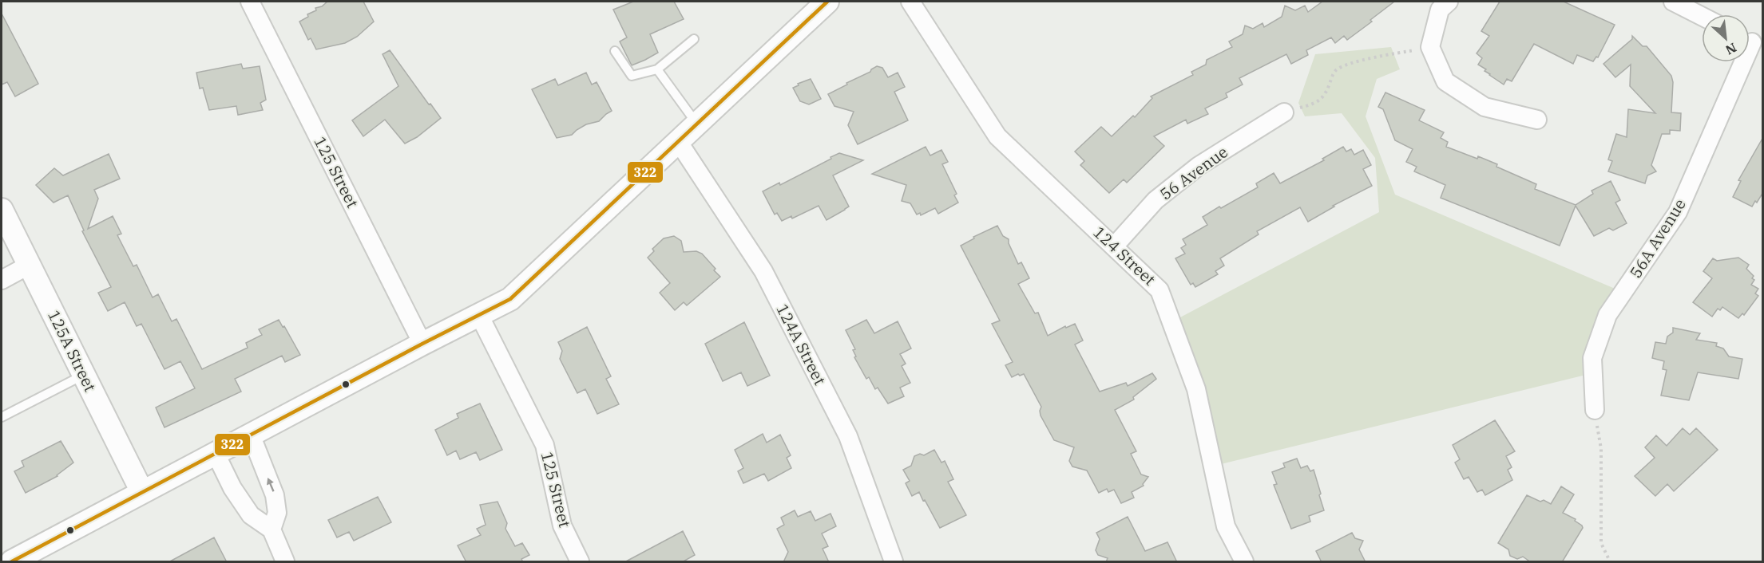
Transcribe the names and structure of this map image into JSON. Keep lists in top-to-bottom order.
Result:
{
  "streets": {
    "street": [
      "125 Street",
      "56 Avenue",
      "56A Avenue",
      "124 Street",
      "124A Street",
      "125A Street"
    ]
  },
  "crossings": [
    ["56 Avenue", "124 Street"]
  ],
  "lines": ["transit line 322"],
  "north": "bottom right"
}
